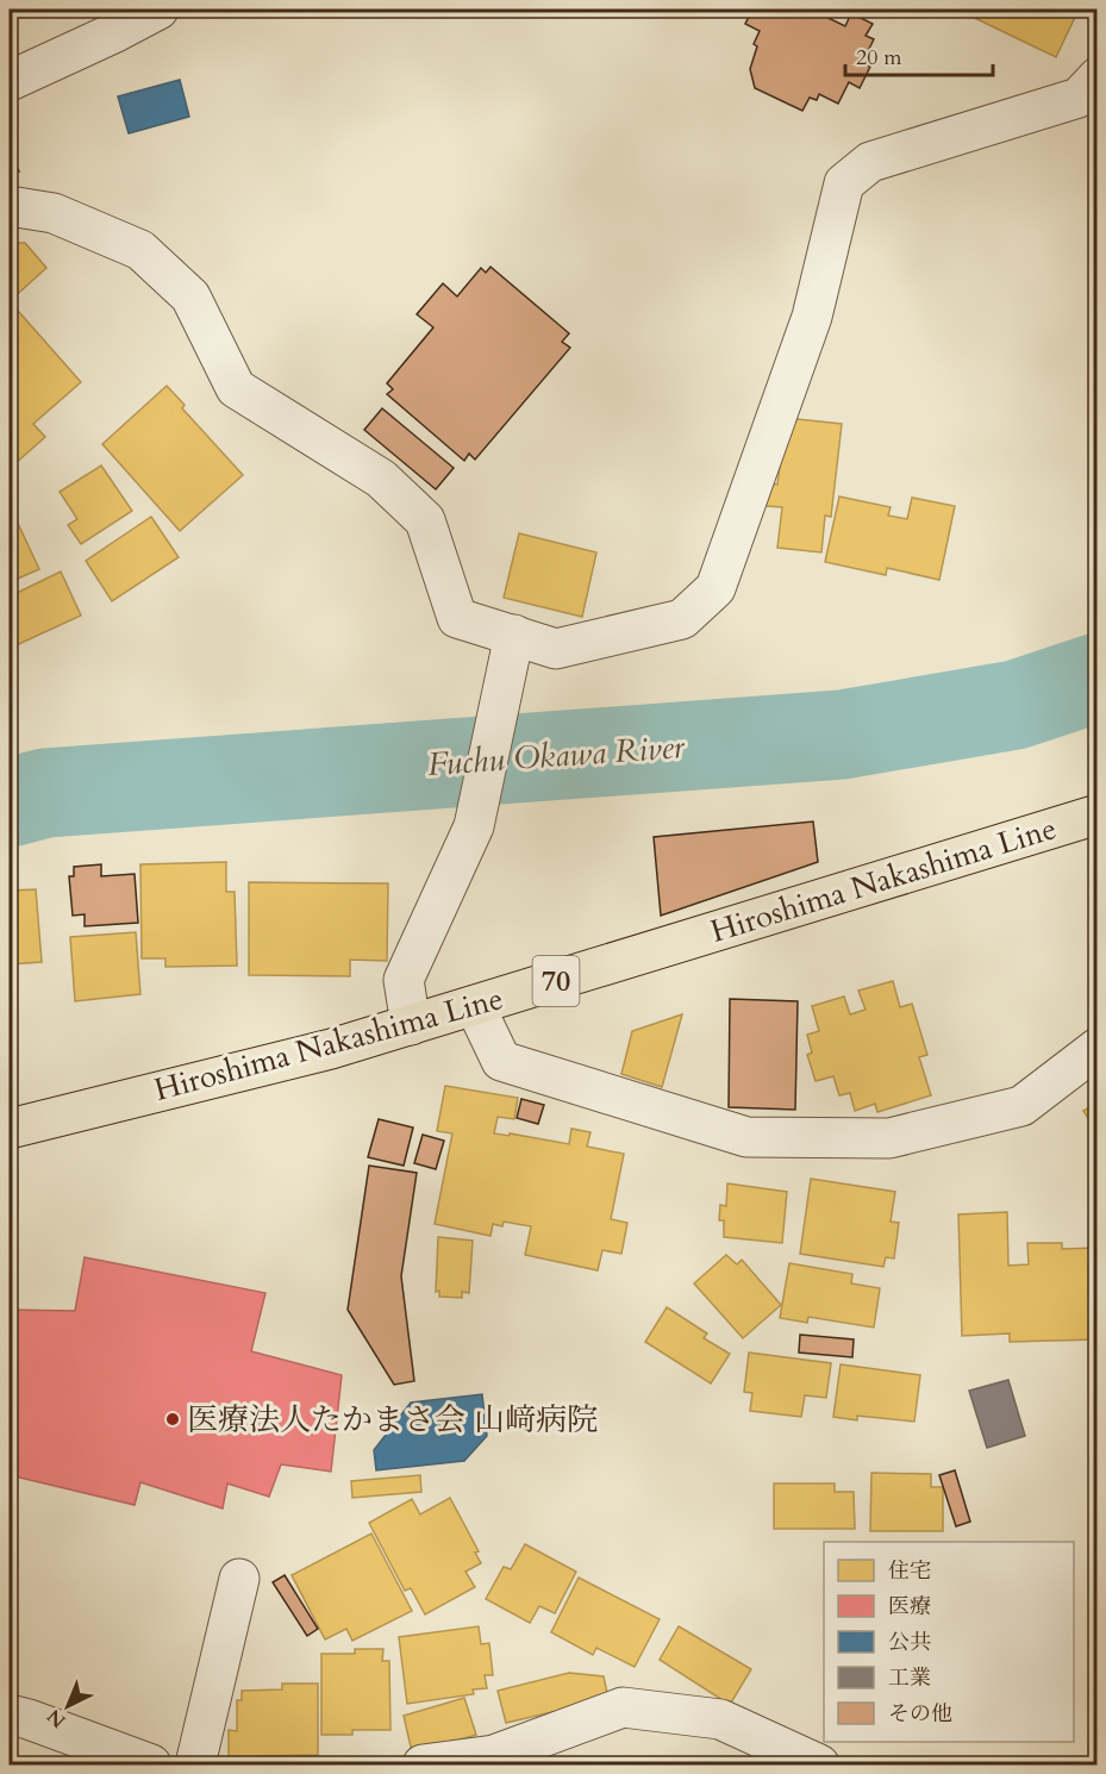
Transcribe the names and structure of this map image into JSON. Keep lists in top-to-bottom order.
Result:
{
  "streets": {
    "main road": ["Hiroshima Nakashima Line", "70"]
  },
  "water": ["Fuchu Okawa River"],
  "places": ["医療法人たかまさ会 山﨑病院"],
  "legend": [
    "住宅",
    "医療",
    "公共",
    "工業",
    "その他"
  ],
  "scale_bar": "20 m",
  "north": "bottom left"
}
